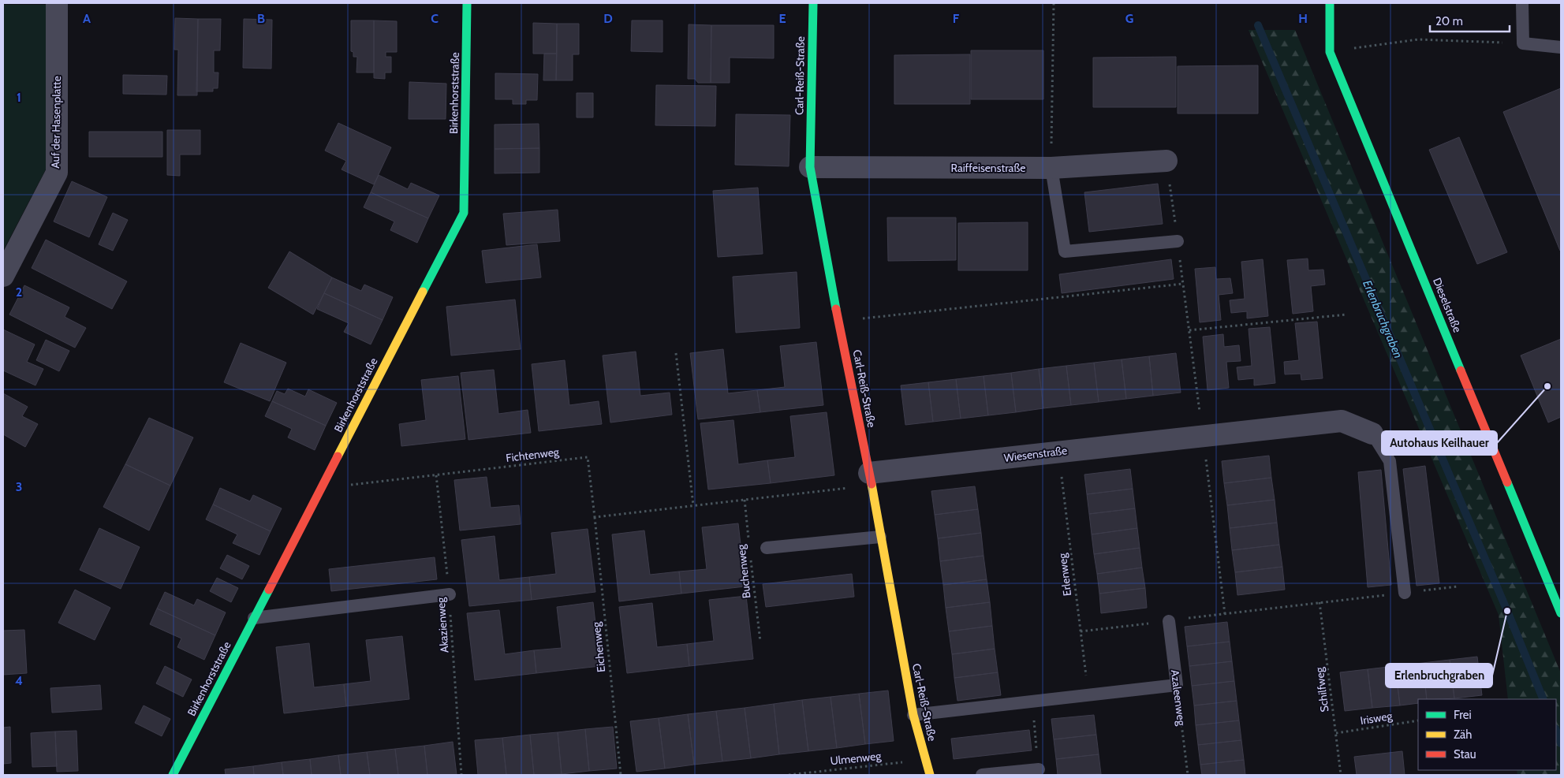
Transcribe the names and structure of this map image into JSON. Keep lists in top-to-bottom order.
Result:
{
  "streets": {
    "street": [
      "Carl-Reiß-Straße",
      "Birkenhorststraße",
      "Auf der Hasenplatte",
      "Raiffeisenstraße",
      "Dieselstraße",
      "Wiesenstraße"
    ],
    "lane": ["Azaleenweg"],
    "path": [
      "Fichtenweg",
      "Buchenweg",
      "Erlenweg",
      "Akazienweg",
      "Eichenweg",
      "Schilfweg",
      "Irisweg",
      "Ulmenweg"
    ]
  },
  "crossings": [
    ["Carl-Reiß-Straße", "Raiffeisenstraße"],
    ["Carl-Reiß-Straße", "Wiesenstraße"],
    ["Carl-Reiß-Straße", "Ulmenweg"],
    ["Birkenhorststraße", "Fichtenweg"],
    ["Wiesenstraße", "Erlenweg"],
    ["Fichtenweg", "Akazienweg"],
    ["Fichtenweg", "Eichenweg"],
    ["Schilfweg", "Irisweg"]
  ],
  "water": ["Erlenbruchgraben"],
  "places": ["Autohaus Keilhauer", "Erlenbruchgraben"],
  "legend": ["Frei", "Zäh", "Stau"],
  "scale_bar": "20 m",
  "grid": {
    "columns": [
      "A",
      "B",
      "C",
      "D",
      "E",
      "F",
      "G",
      "H"
    ],
    "rows": [
      "1",
      "2",
      "3",
      "4"
    ]
  }
}
